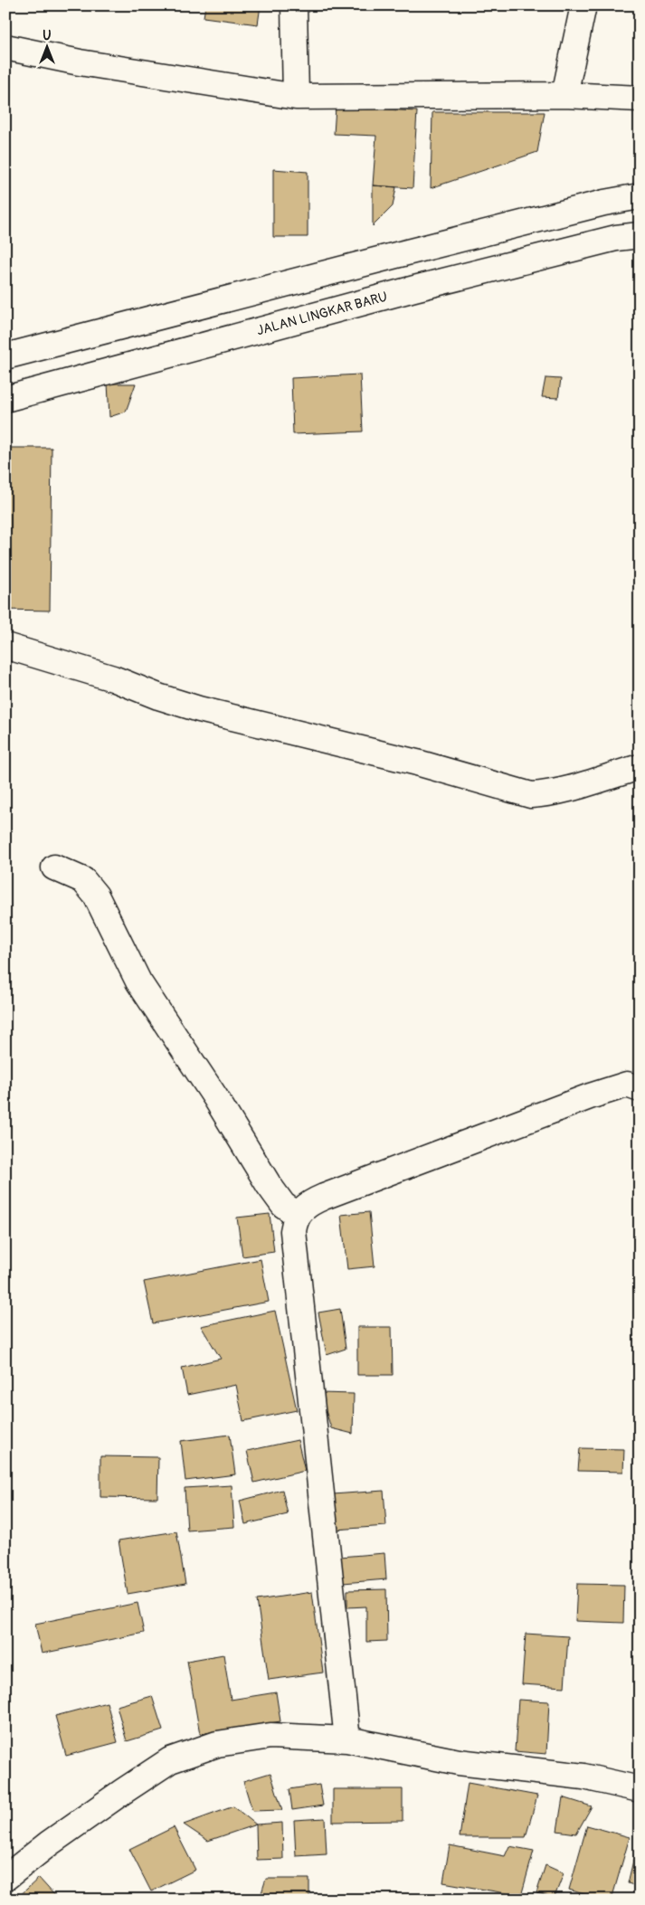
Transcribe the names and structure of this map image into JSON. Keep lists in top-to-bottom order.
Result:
{
  "streets": {
    "main road": ["JALAN LINGKAR BARU"]
  },
  "north": "top"
}
